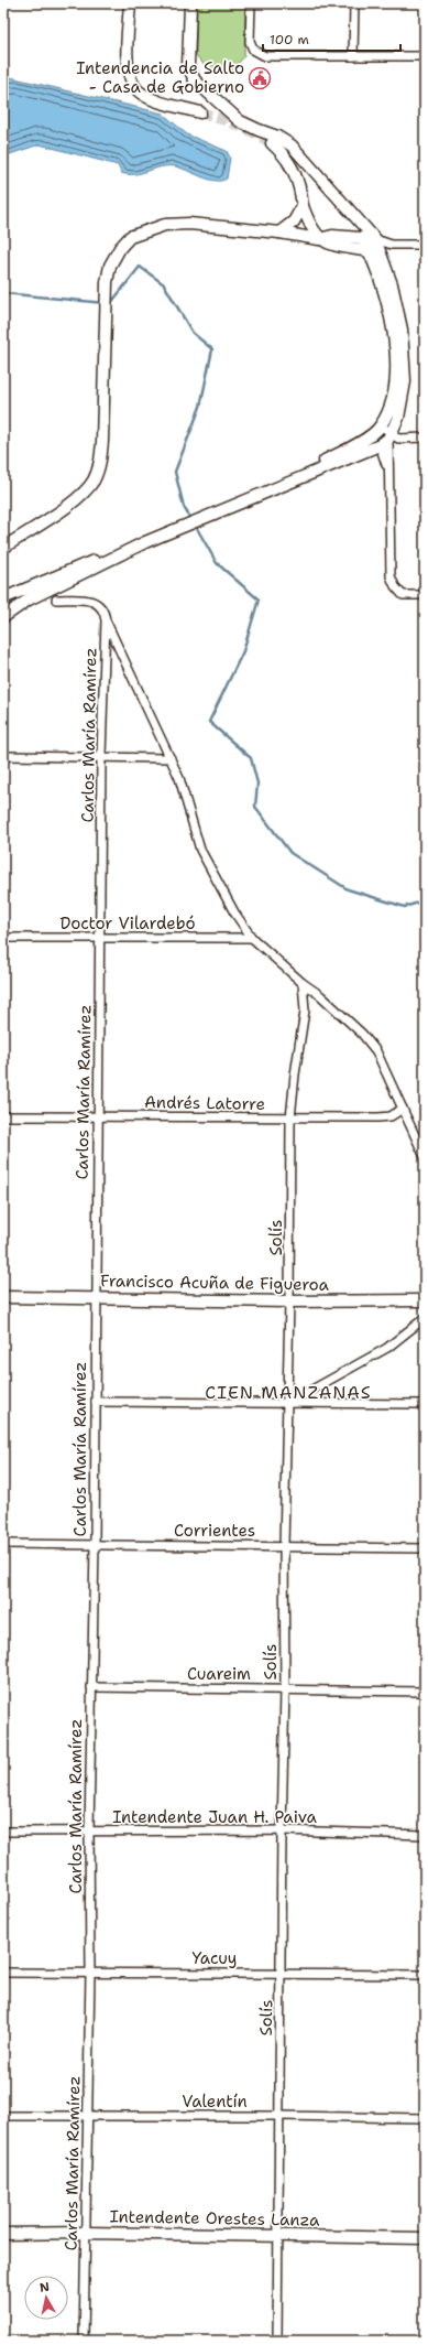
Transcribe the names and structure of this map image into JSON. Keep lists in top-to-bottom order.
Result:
{
  "streets": {
    "street": [
      "Carlos María Ramírez",
      "Doctor Vilardebó",
      "Andrés Latorre",
      "Solís",
      "Francisco Acuña de Figueroa",
      "Corrientes",
      "Cuareim",
      "Intendente Juan H. Paiva",
      "Yacuy",
      "Valentín",
      "Intendente Orestes Lanza"
    ]
  },
  "crossings": [
    ["Carlos María Ramírez", "Doctor Vilardebó"],
    ["Carlos María Ramírez", "Andrés Latorre"],
    ["Carlos María Ramírez", "Francisco Acuña de Figueroa"],
    ["Carlos María Ramírez", "Corrientes"],
    ["Carlos María Ramírez", "Cuareim"],
    ["Carlos María Ramírez", "Intendente Juan H. Paiva"],
    ["Carlos María Ramírez", "Yacuy"],
    ["Carlos María Ramírez", "Valentín"],
    ["Carlos María Ramírez", "Intendente Orestes Lanza"],
    ["Andrés Latorre", "Solís"],
    ["Solís", "Francisco Acuña de Figueroa"],
    ["Solís", "Corrientes"],
    ["Solís", "Cuareim"],
    ["Solís", "Intendente Juan H. Paiva"],
    ["Solís", "Yacuy"],
    ["Solís", "Valentín"],
    ["Solís", "Intendente Orestes Lanza"]
  ],
  "districts": ["CIEN MANZANAS"],
  "places": {
    "public building": ["Intendencia de Salto - Casa de Gobierno"]
  },
  "scale_bar": "100 m",
  "north": "top"
}
